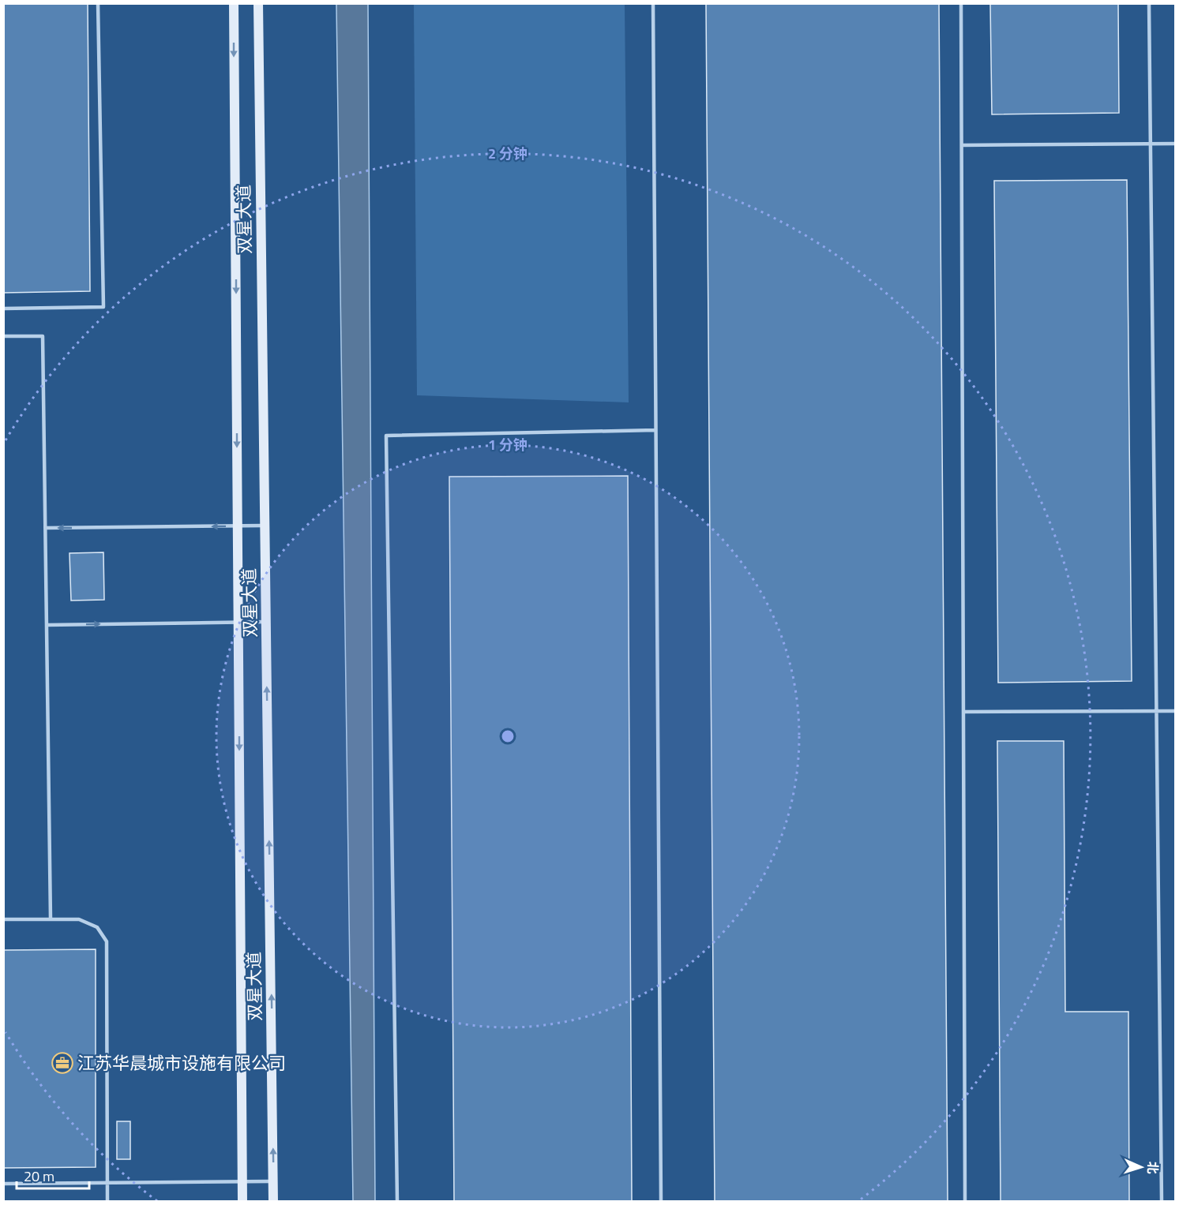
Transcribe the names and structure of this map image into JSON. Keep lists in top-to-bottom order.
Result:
{
  "streets": {
    "street": ["双星大道"]
  },
  "places": {
    "office": ["江苏华晨城市设施有限公司"]
  },
  "scale_bar": "20 m",
  "north": "right",
  "rings": ["2 分钟", "1 分钟"]
}
